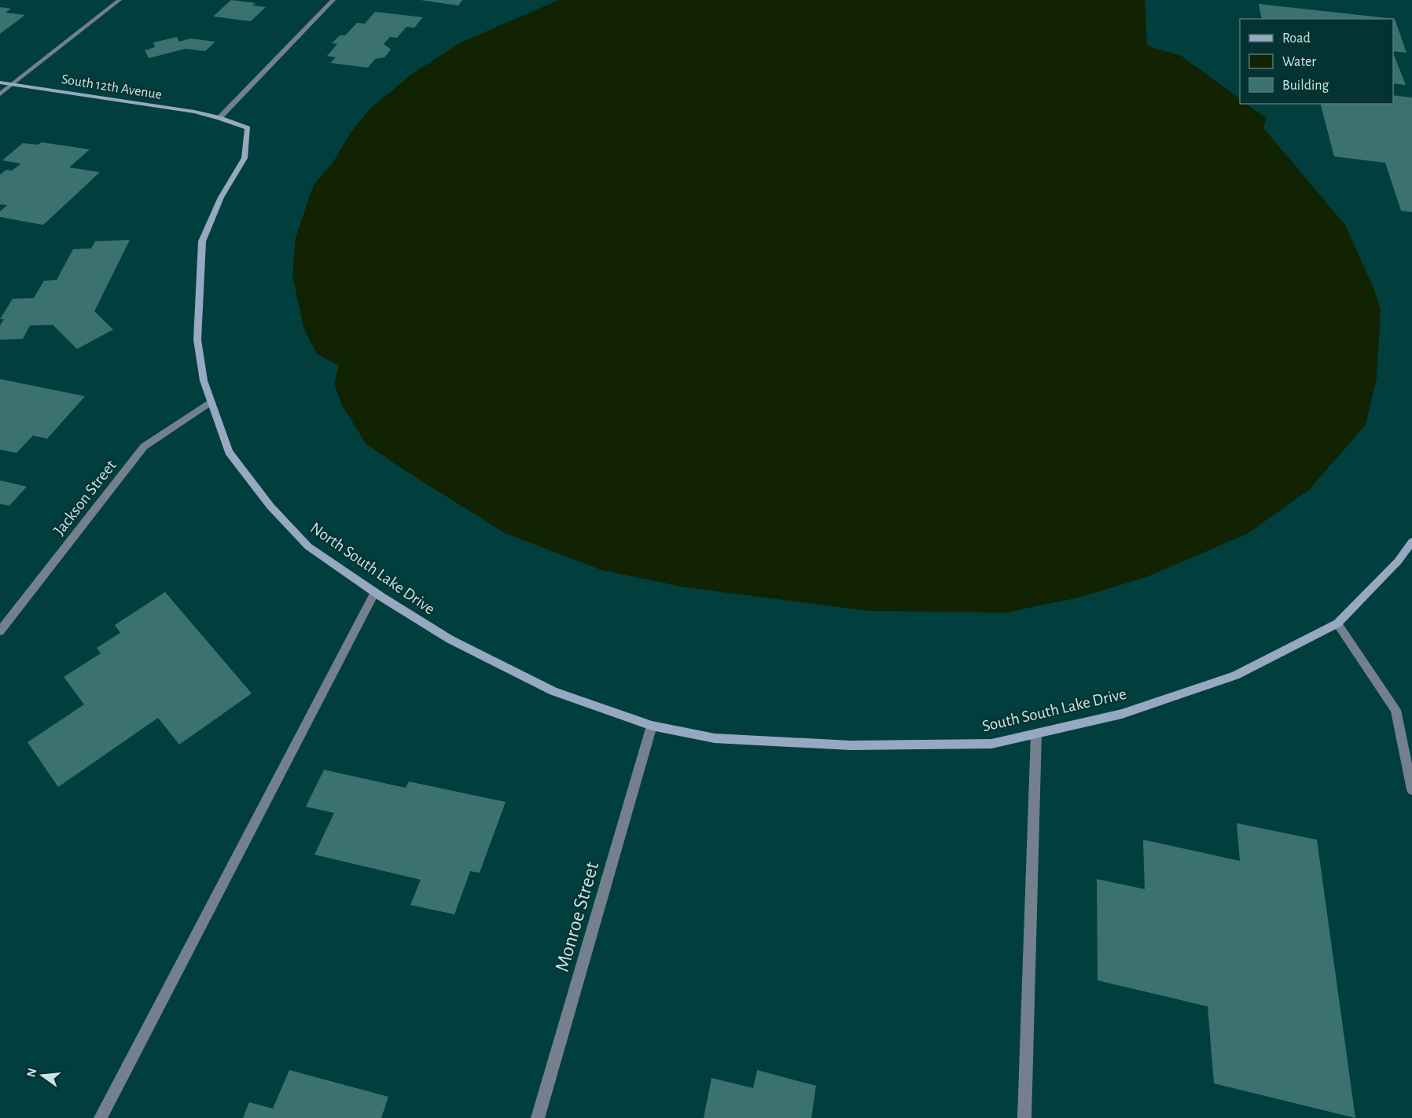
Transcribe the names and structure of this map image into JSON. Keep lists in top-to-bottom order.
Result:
{
  "streets": {
    "street": [
      "South 12th Avenue",
      "Jackson Street",
      "North South Lake Drive",
      "South South Lake Drive",
      "Monroe Street"
    ]
  },
  "crossings": [
    ["South 12th Avenue", "North South Lake Drive"],
    ["Jackson Street", "North South Lake Drive"],
    ["North South Lake Drive", "South South Lake Drive"],
    ["North South Lake Drive", "Monroe Street"],
    ["South South Lake Drive", "Monroe Street"]
  ],
  "legend": ["Road", "Water", "Building"],
  "north": "left"
}
